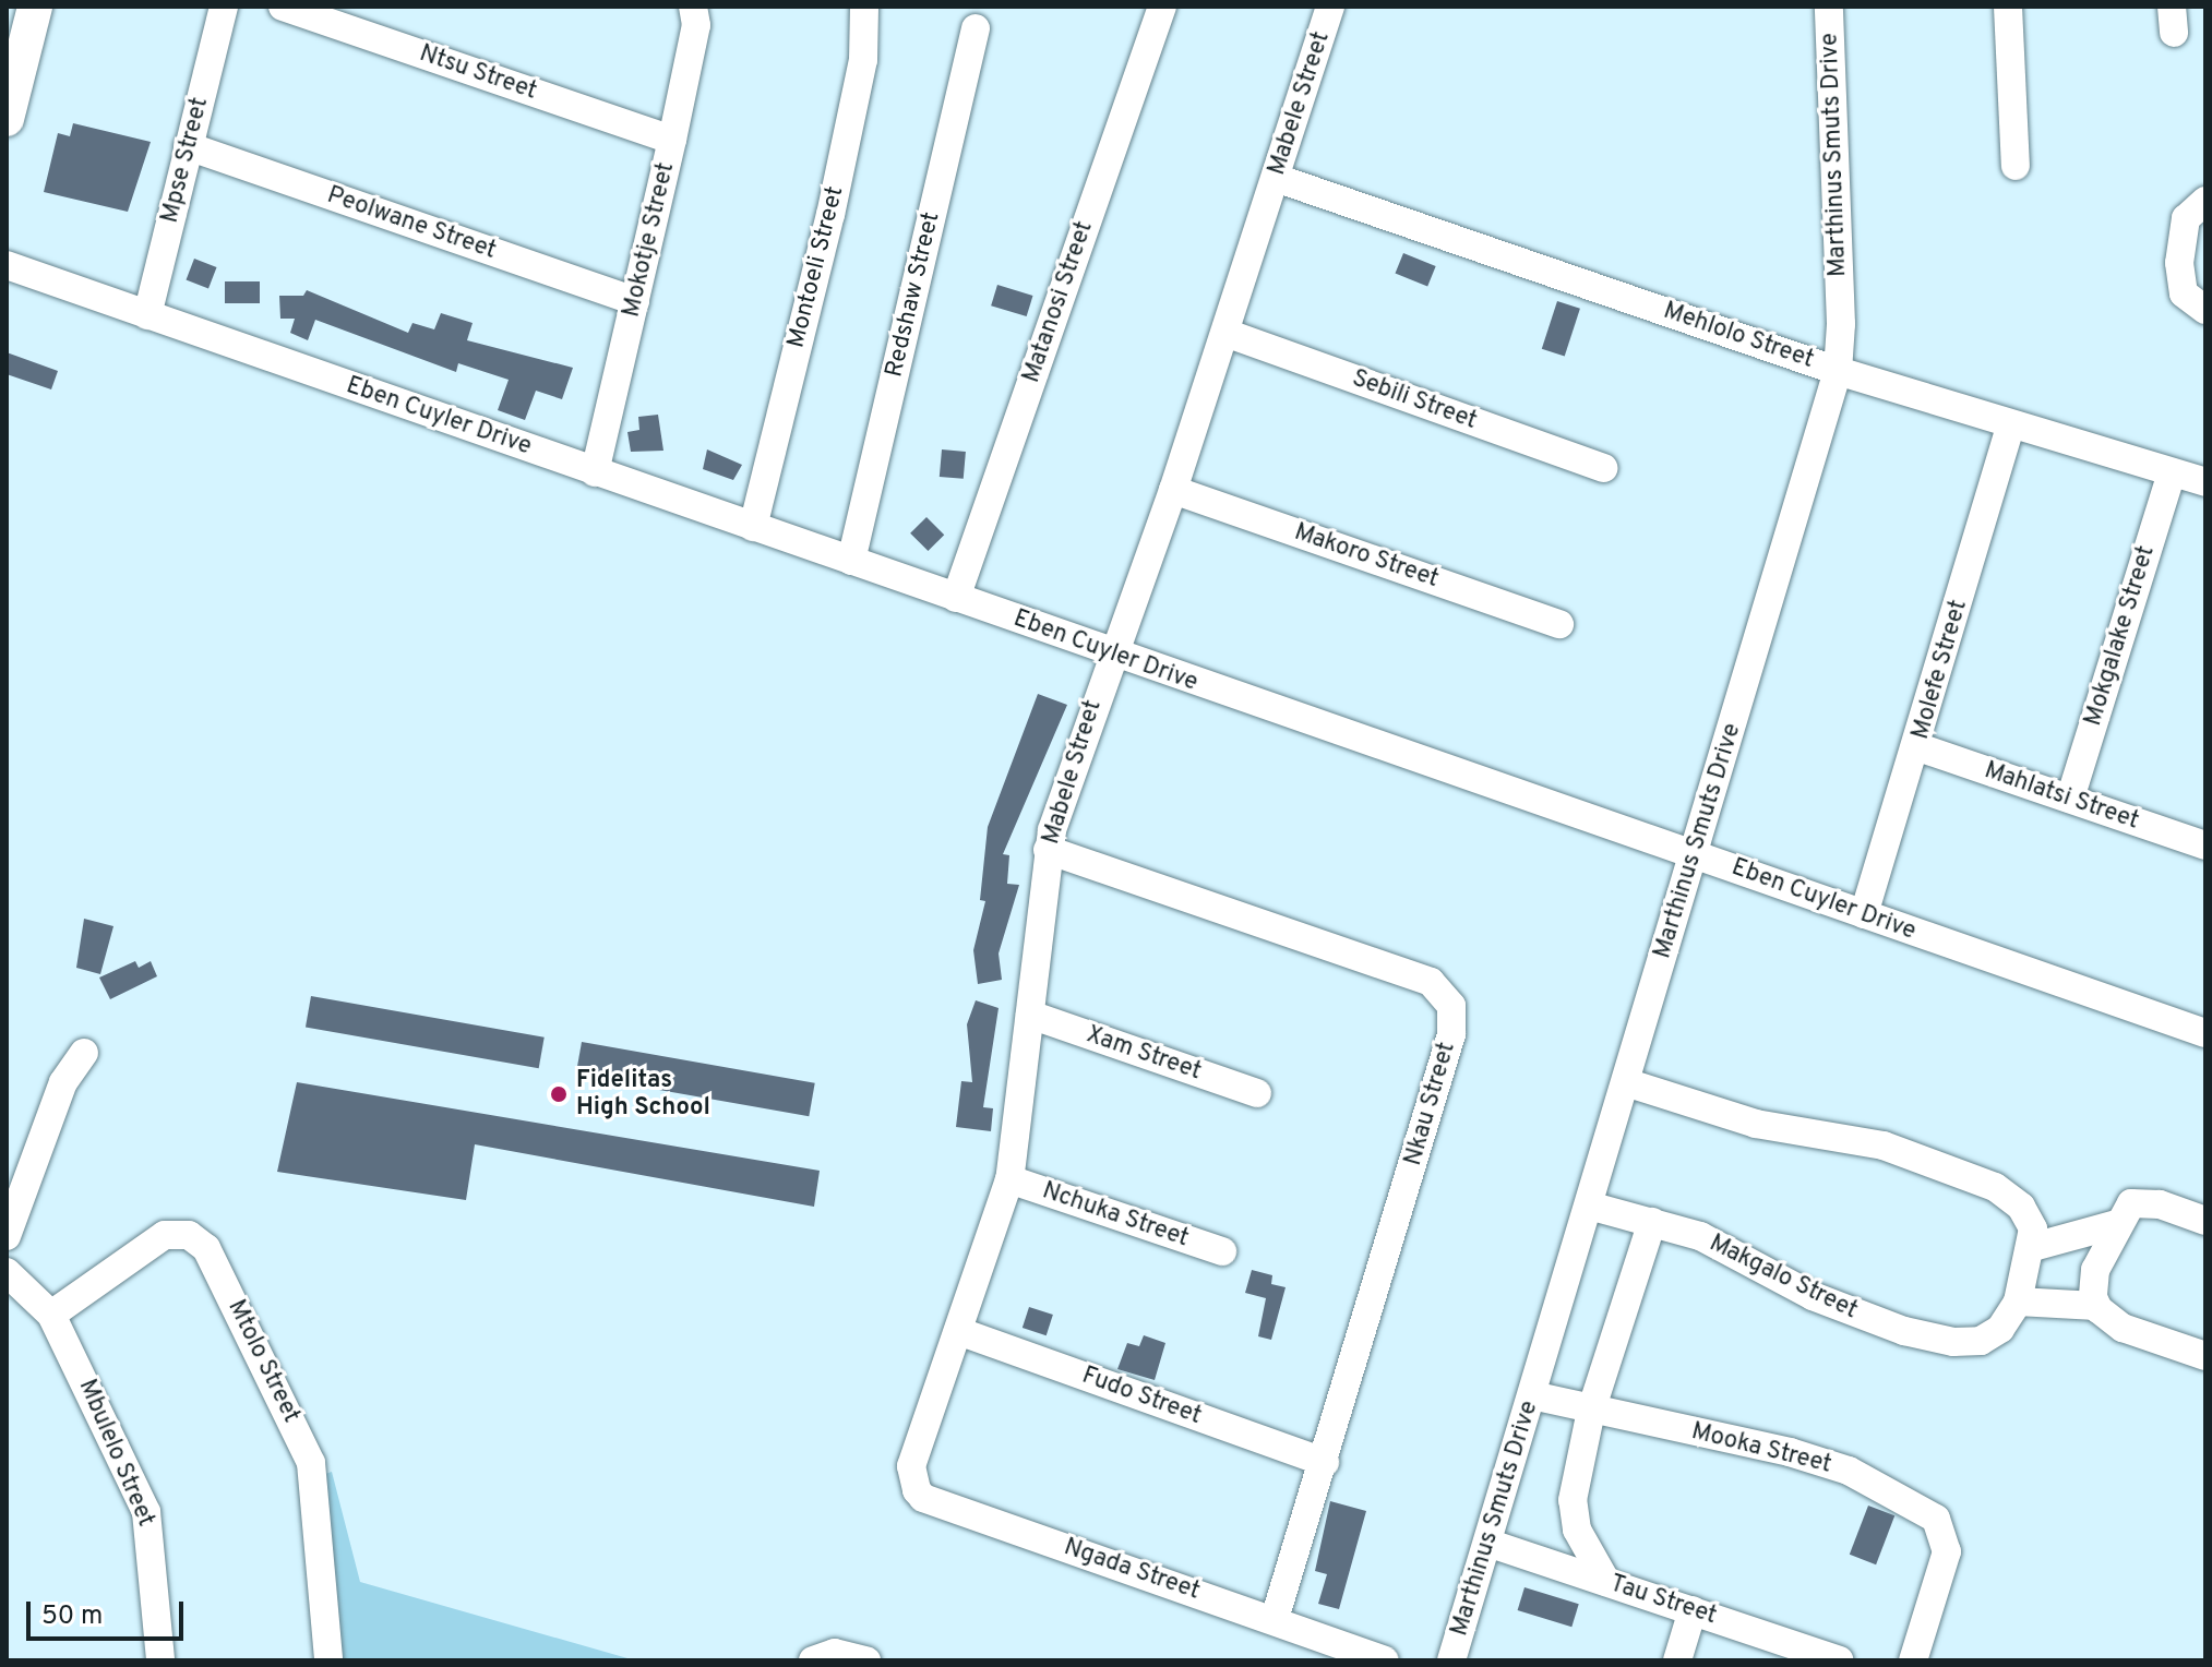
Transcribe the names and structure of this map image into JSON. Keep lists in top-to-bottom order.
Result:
{
  "streets": {
    "street": [
      "Ntsu Street",
      "Mabele Street",
      "Marthinus Smuts Drive",
      "Mpse Street",
      "Peolwane Street",
      "Mokotje Street",
      "Montoeli Street",
      "Redshaw Street",
      "Matanosi Street",
      "Mehlolo Street",
      "Sebili Street",
      "Eben Cuyler Drive",
      "Makoro Street",
      "Mokgalake Street",
      "Molefe Street",
      "Mahlatsi Street",
      "Xam Street",
      "Nkau Street",
      "Nchuka Street",
      "Makgalo Street",
      "Mtolo Street",
      "Fudo Street",
      "Mooka Street",
      "Mbulelo Street",
      "Ngada Street",
      "Tau Street"
    ]
  },
  "crossings": [
    ["Ntsu Street", "Mokotje Street"],
    ["Mabele Street", "Mehlolo Street"],
    ["Mabele Street", "Sebili Street"],
    ["Mabele Street", "Eben Cuyler Drive"],
    ["Mabele Street", "Makoro Street"],
    ["Mabele Street", "Xam Street"],
    ["Mabele Street", "Nkau Street"],
    ["Mabele Street", "Nchuka Street"],
    ["Mabele Street", "Fudo Street"],
    ["Mabele Street", "Ngada Street"],
    ["Marthinus Smuts Drive", "Mehlolo Street"],
    ["Marthinus Smuts Drive", "Eben Cuyler Drive"],
    ["Marthinus Smuts Drive", "Makgalo Street"],
    ["Marthinus Smuts Drive", "Mooka Street"],
    ["Marthinus Smuts Drive", "Tau Street"],
    ["Mpse Street", "Peolwane Street"],
    ["Mpse Street", "Eben Cuyler Drive"],
    ["Peolwane Street", "Mokotje Street"],
    ["Mokotje Street", "Eben Cuyler Drive"],
    ["Montoeli Street", "Eben Cuyler Drive"],
    ["Redshaw Street", "Eben Cuyler Drive"],
    ["Matanosi Street", "Eben Cuyler Drive"],
    ["Mehlolo Street", "Mokgalake Street"],
    ["Mehlolo Street", "Molefe Street"],
    ["Eben Cuyler Drive", "Molefe Street"],
    ["Mokgalake Street", "Mahlatsi Street"],
    ["Molefe Street", "Mahlatsi Street"],
    ["Nkau Street", "Fudo Street"],
    ["Nkau Street", "Ngada Street"],
    ["Mtolo Street", "Mbulelo Street"]
  ],
  "places": ["Fidelitas High School"],
  "scale_bar": "50 m"
}
